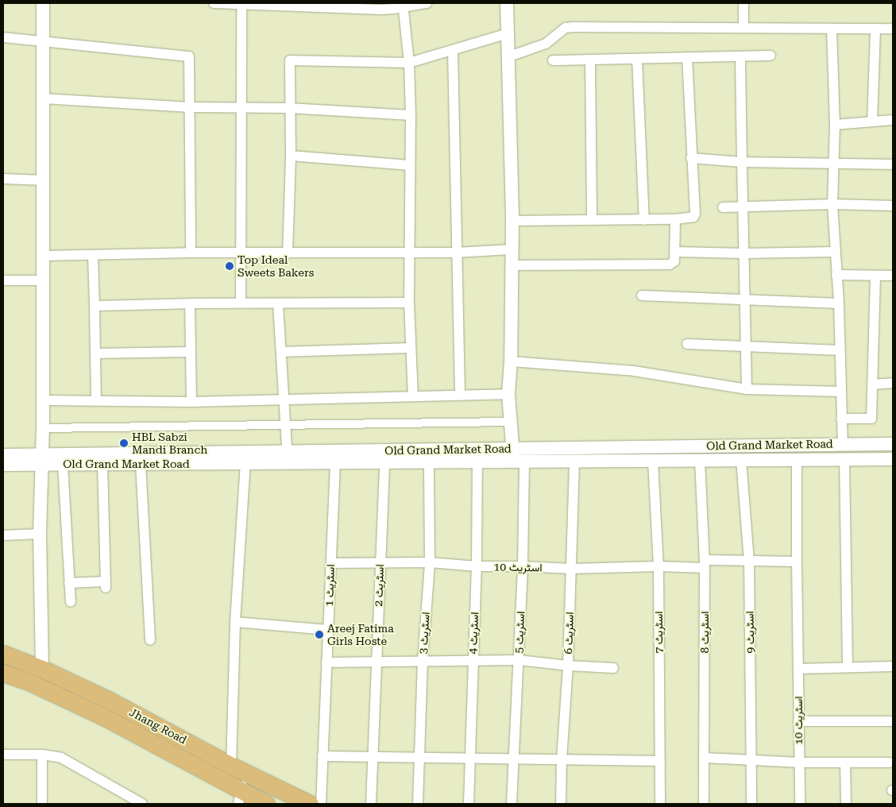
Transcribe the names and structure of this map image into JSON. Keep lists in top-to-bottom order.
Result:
{
  "streets": {
    "highway": ["Jhang Road"],
    "street": [
      "Old Grand Market Road",
      "اسٹریٹ 10",
      "اسٹریٹ 1",
      "اسٹریٹ 2",
      "اسٹریٹ 5",
      "اسٹریٹ 7",
      "اسٹریٹ 8",
      "اسٹریٹ 9",
      "اسٹریٹ 3",
      "اسٹریٹ 4",
      "اسٹریٹ 6"
    ]
  },
  "crossings": [
    ["Old Grand Market Road", "اسٹریٹ 1"],
    ["Old Grand Market Road", "اسٹریٹ 2"],
    ["Old Grand Market Road", "اسٹریٹ 5"],
    ["Old Grand Market Road", "اسٹریٹ 7"],
    ["Old Grand Market Road", "اسٹریٹ 8"],
    ["Old Grand Market Road", "اسٹریٹ 9"],
    ["Old Grand Market Road", "اسٹریٹ 3"],
    ["Old Grand Market Road", "اسٹریٹ 4"],
    ["Old Grand Market Road", "اسٹریٹ 6"],
    ["اسٹریٹ 10", "اسٹریٹ 1"],
    ["اسٹریٹ 10", "اسٹریٹ 2"],
    ["اسٹریٹ 10", "اسٹریٹ 5"],
    ["اسٹریٹ 10", "اسٹریٹ 7"],
    ["اسٹریٹ 10", "اسٹریٹ 8"],
    ["اسٹریٹ 10", "اسٹریٹ 9"],
    ["اسٹریٹ 10", "اسٹریٹ 3"],
    ["اسٹریٹ 10", "اسٹریٹ 4"],
    ["اسٹریٹ 10", "اسٹریٹ 6"]
  ],
  "places": ["Top Ideal Sweets Bakers", "HBL Sabzi Mandi Branch", "Areej Fatima Girls Hoste"]
}
